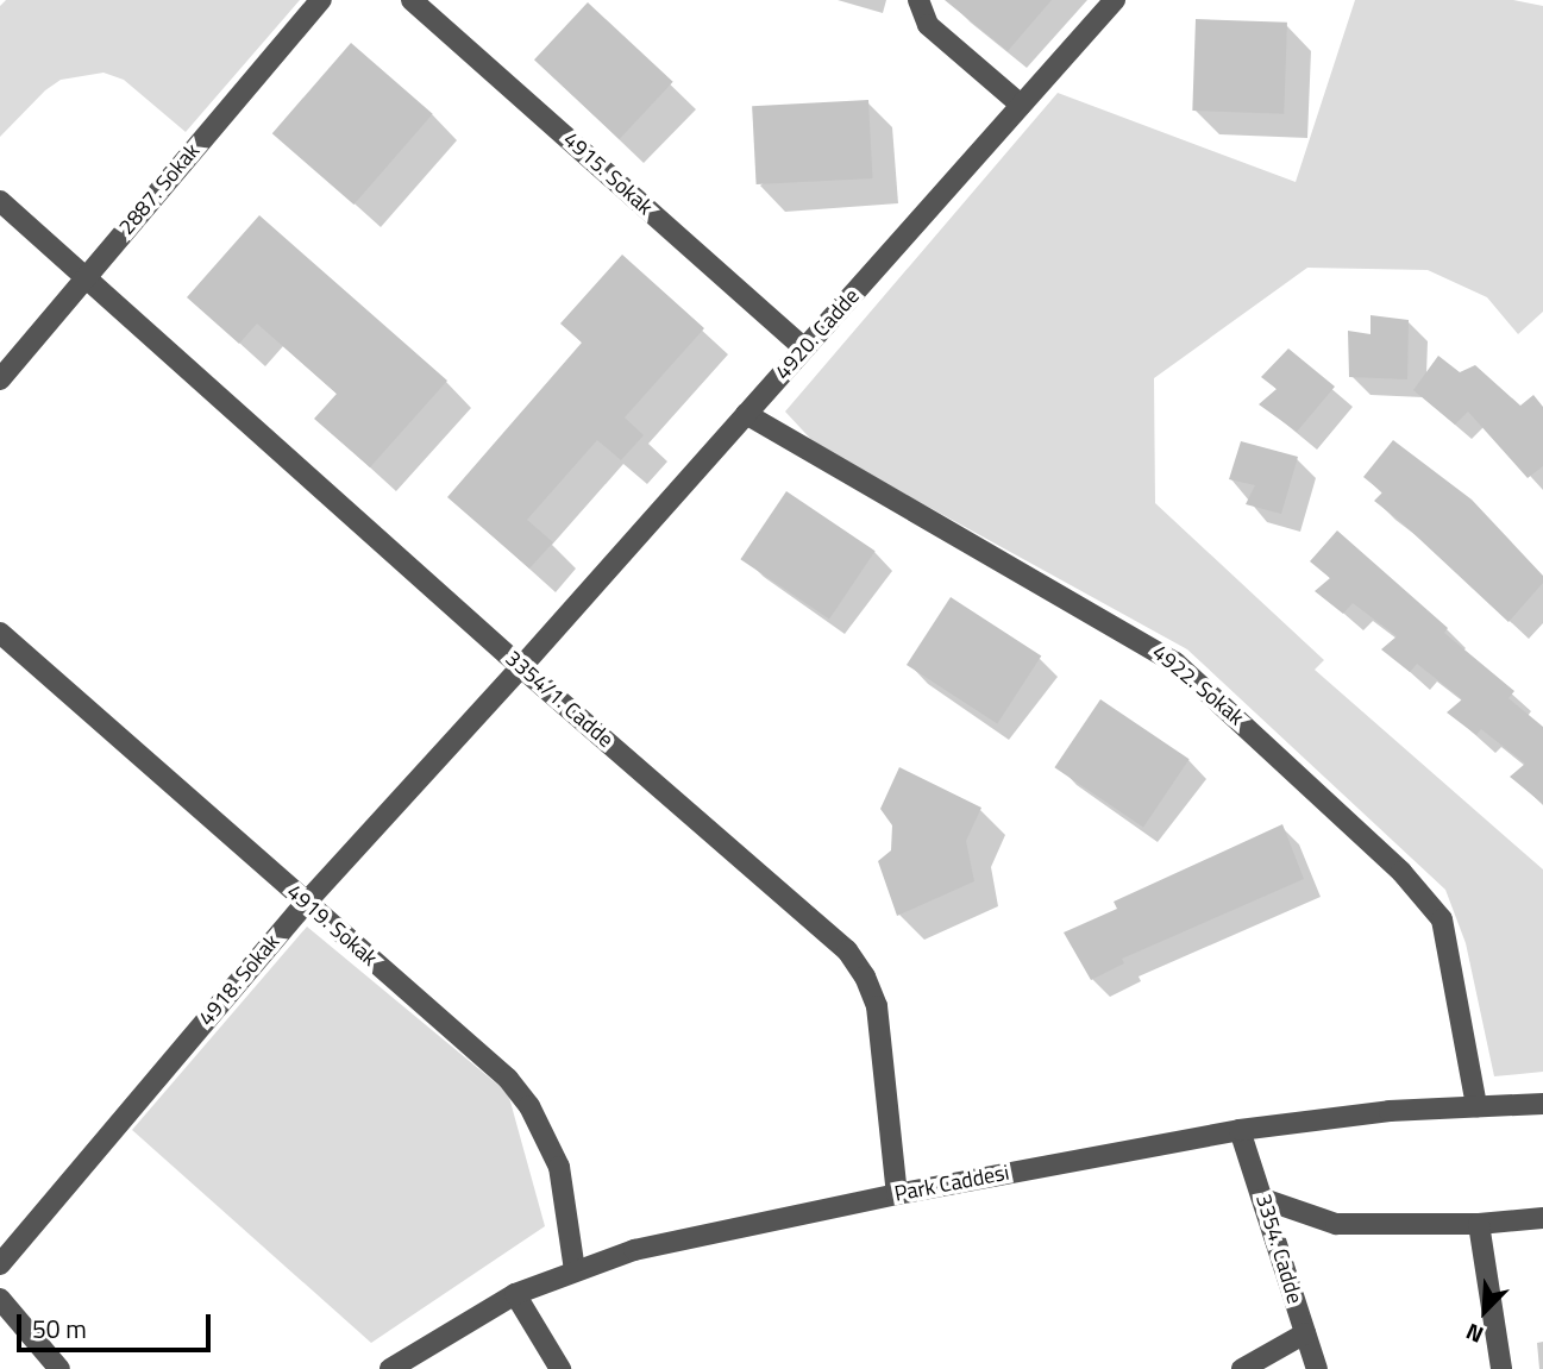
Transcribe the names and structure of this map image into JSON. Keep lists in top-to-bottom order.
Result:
{
  "streets": {
    "street": [
      "4915. Sokak",
      "2887. Sokak",
      "4920. Cadde",
      "4922. Sokak",
      "3354/1. Cadde",
      "4919. Sokak",
      "4918. Sokak",
      "Park Caddesi",
      "3354. Cadde"
    ]
  },
  "crossings": [
    ["4915. Sokak", "4920. Cadde"],
    ["2887. Sokak", "3354/1. Cadde"],
    ["4920. Cadde", "4922. Sokak"],
    ["4920. Cadde", "3354/1. Cadde"],
    ["4920. Cadde", "4918. Sokak"],
    ["4922. Sokak", "Park Caddesi"],
    ["3354/1. Cadde", "4918. Sokak"],
    ["3354/1. Cadde", "Park Caddesi"],
    ["4919. Sokak", "4918. Sokak"],
    ["4919. Sokak", "Park Caddesi"],
    ["Park Caddesi", "3354. Cadde"]
  ],
  "scale_bar": "50 m",
  "north": "bottom left"
}
